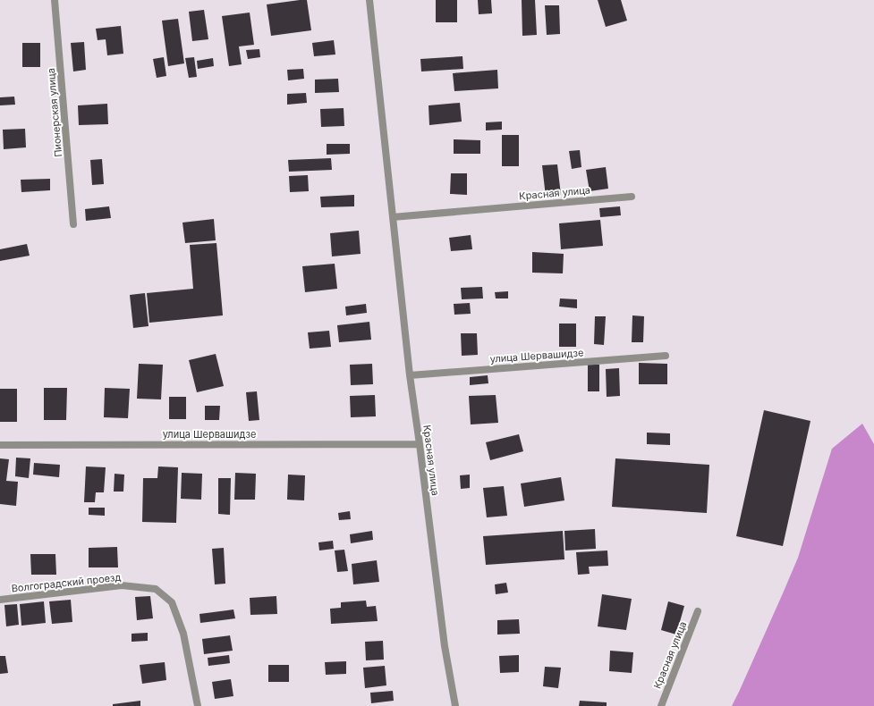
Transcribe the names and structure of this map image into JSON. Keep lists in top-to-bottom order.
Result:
{
  "streets": {
    "street": [
      "Пионерская улица",
      "Красная улица",
      "улица Шервашидзе",
      "Волгоградский проезд"
    ]
  },
  "crossings": [
    ["Красная улица", "улица Шервашидзе"]
  ]
}
